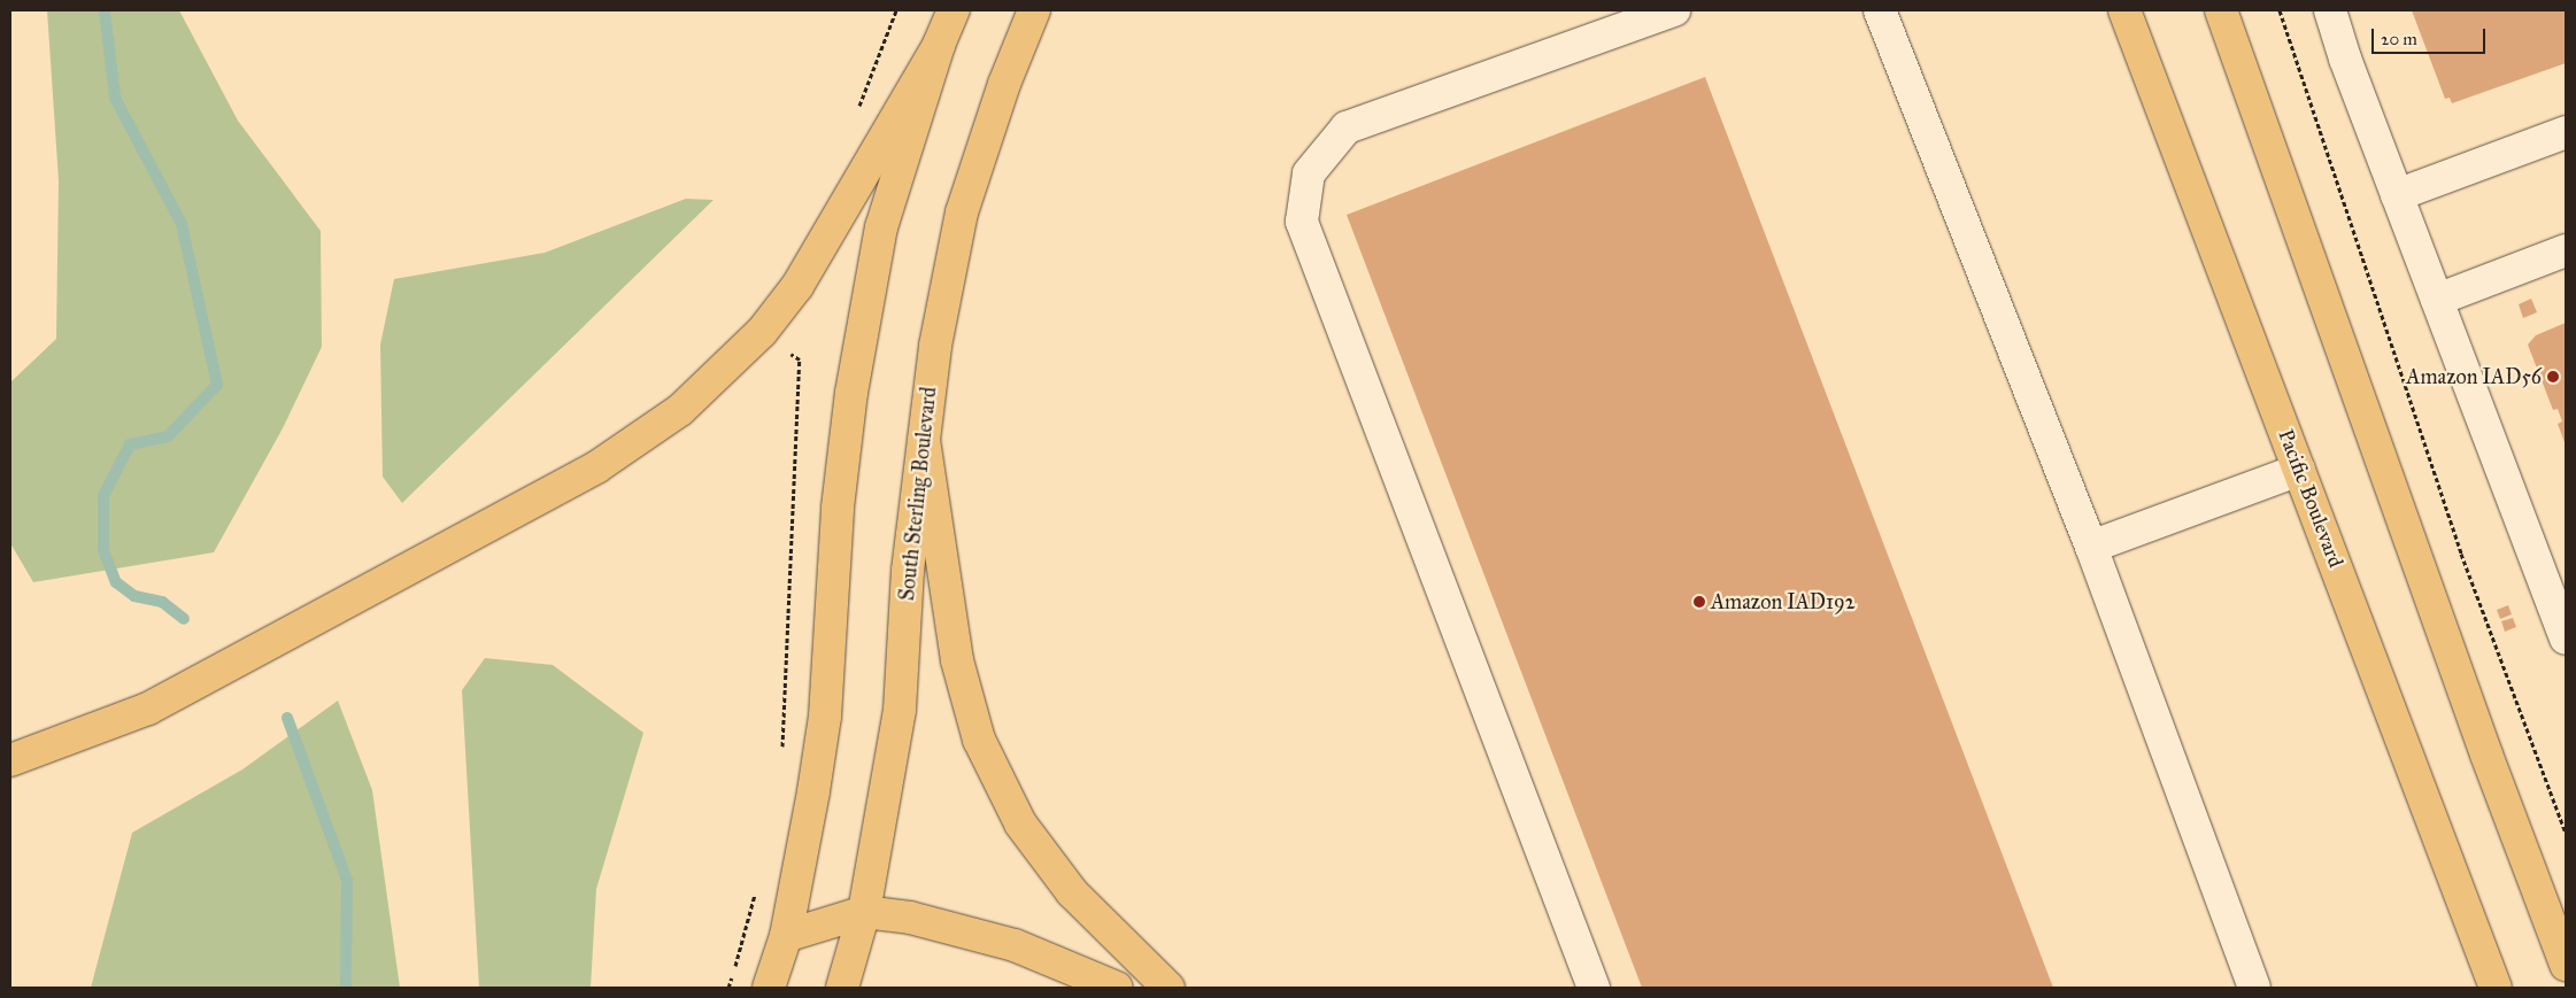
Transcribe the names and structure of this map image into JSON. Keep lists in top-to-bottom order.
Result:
{
  "streets": {
    "main road": ["South Sterling Boulevard", "Pacific Boulevard"]
  },
  "places": ["Amazon IAD56", "Amazon IAD192"],
  "scale_bar": "20 m"
}
